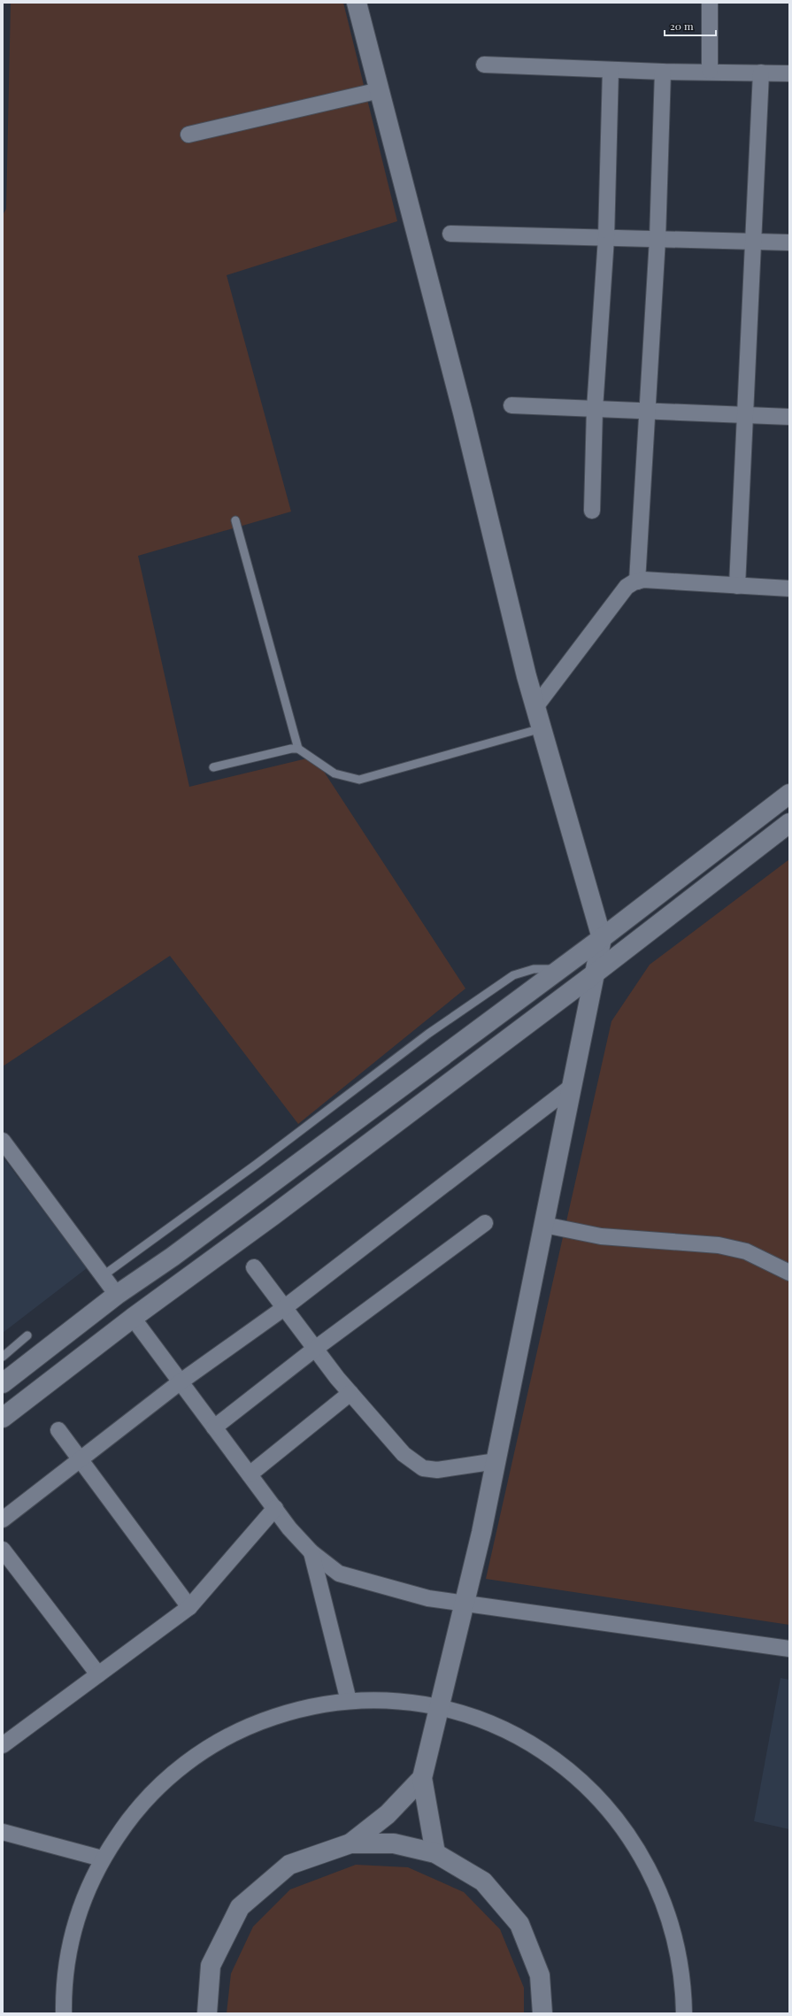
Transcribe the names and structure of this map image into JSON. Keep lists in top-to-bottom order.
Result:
{
  "scale_bar": "20 m"
}
